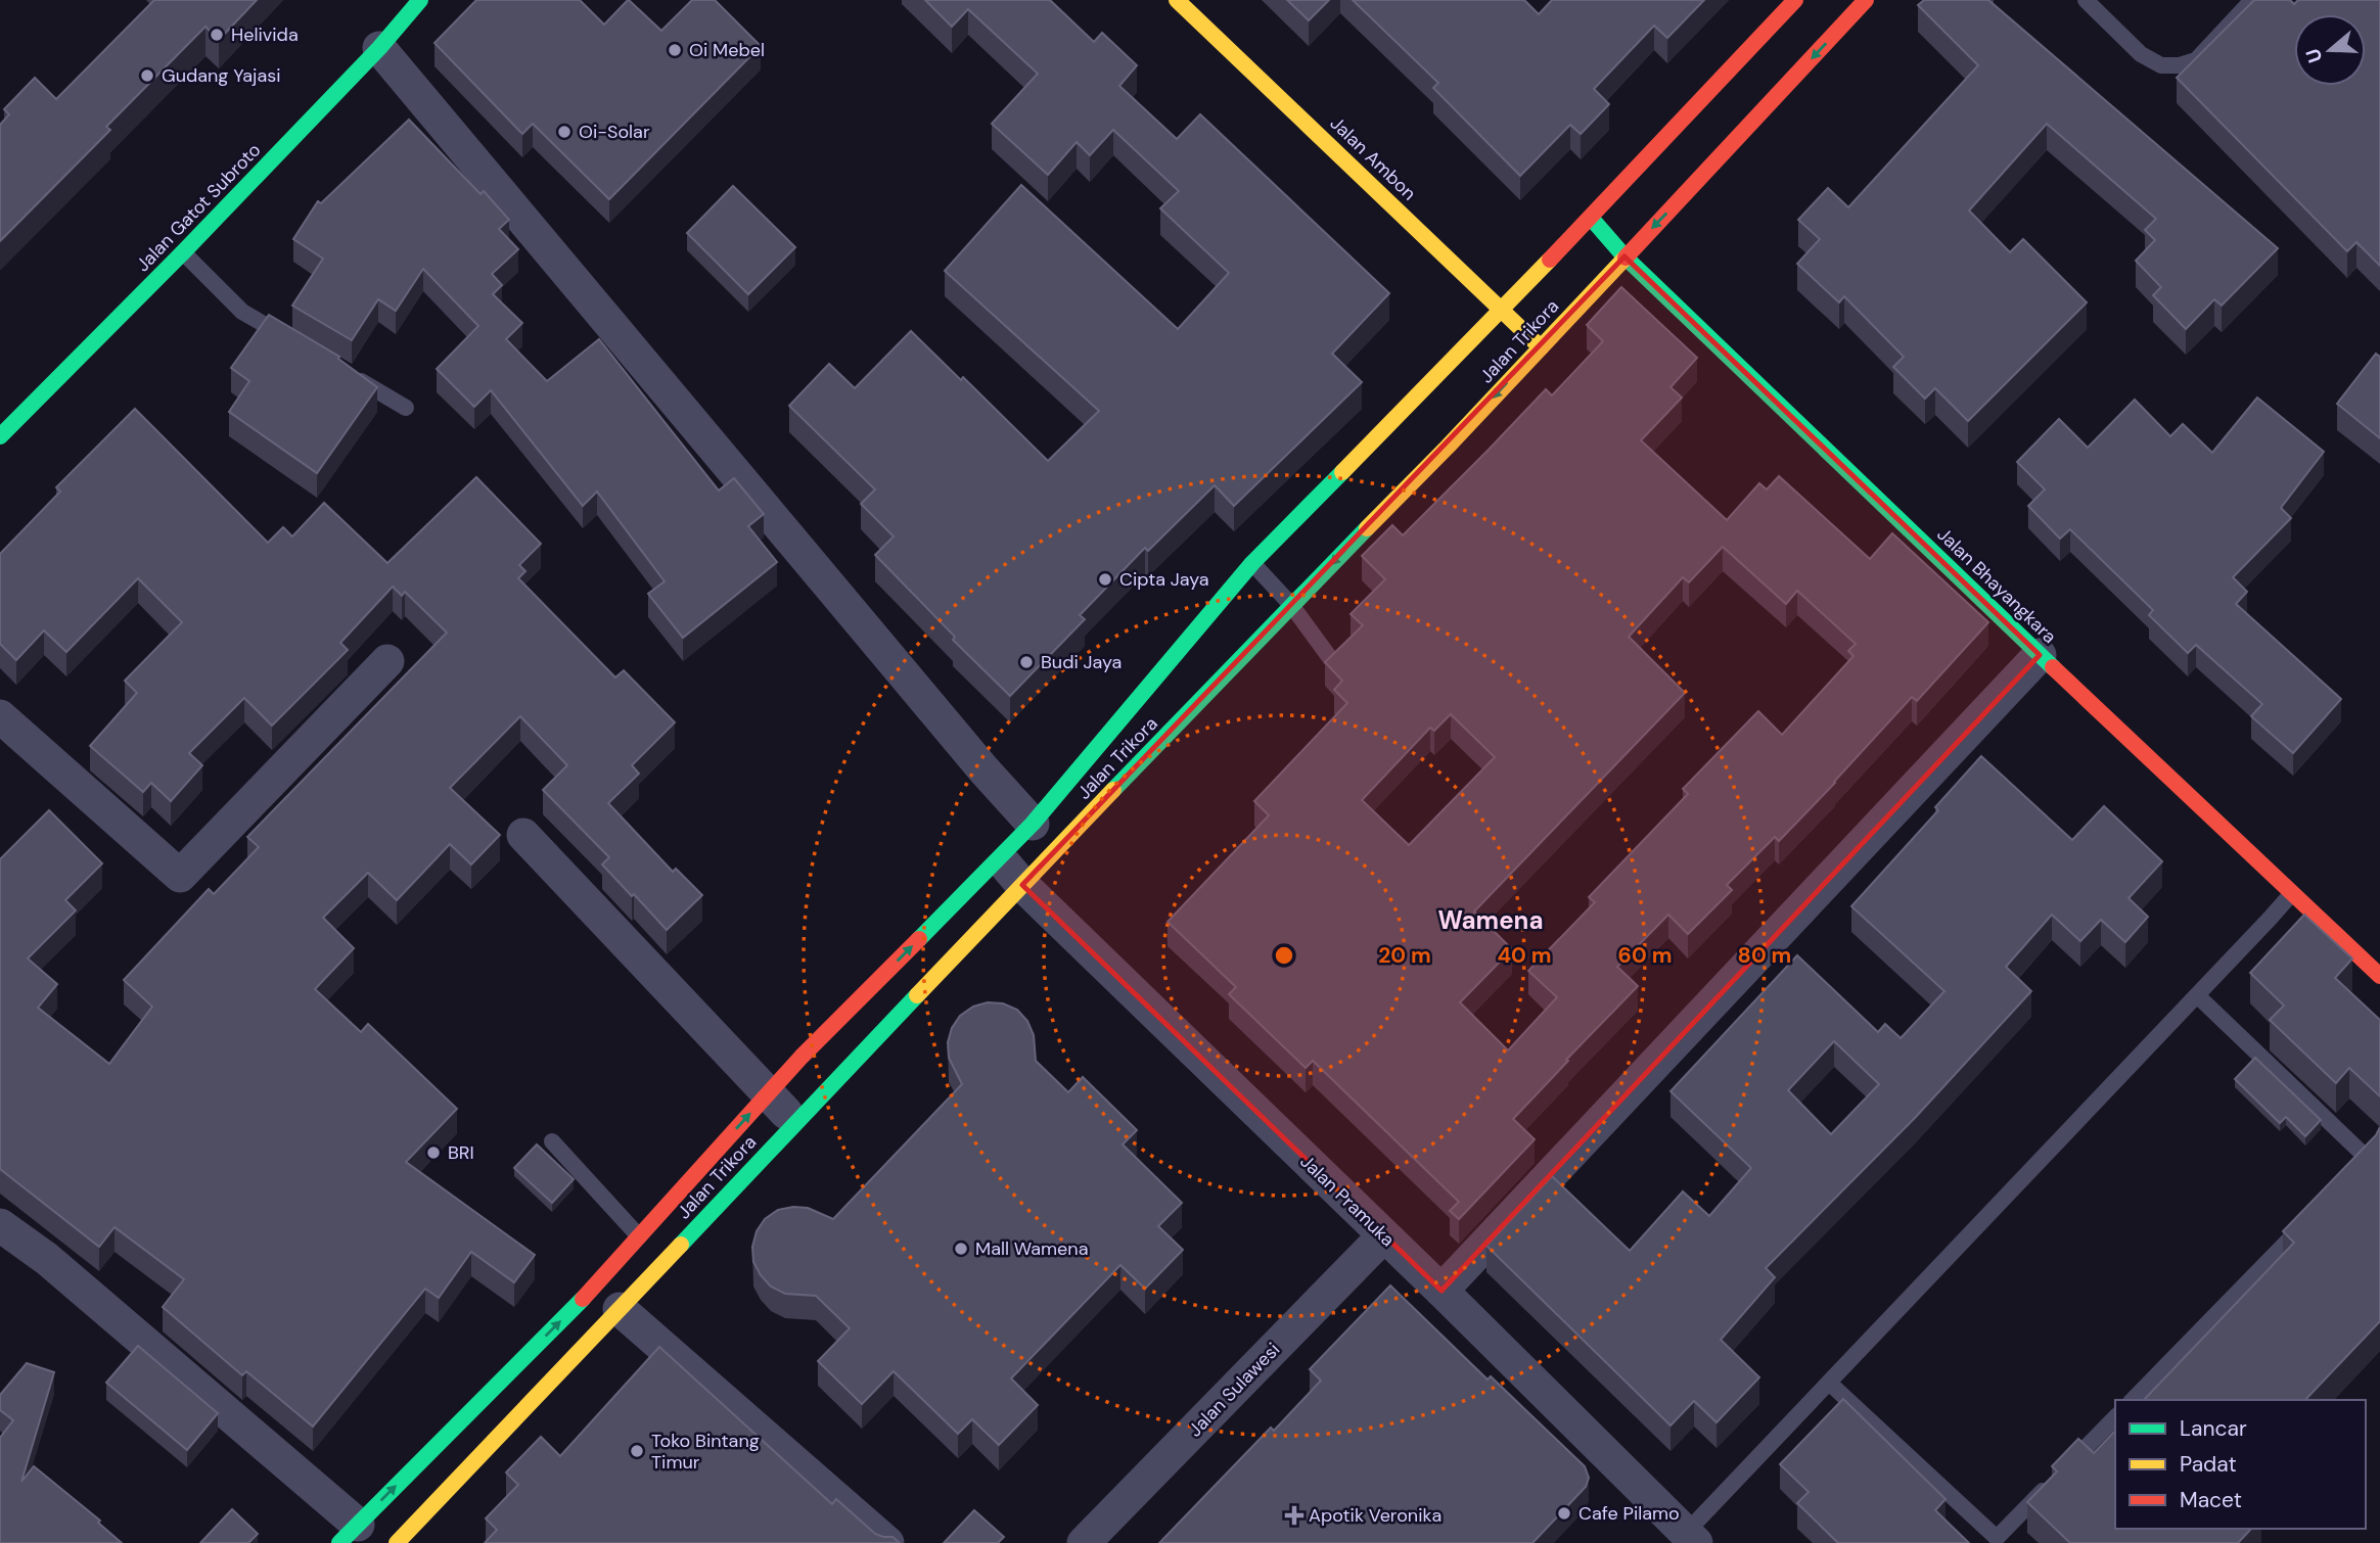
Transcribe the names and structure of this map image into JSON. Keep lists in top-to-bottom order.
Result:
{
  "streets": {
    "main road": [
      "Jalan Ambon",
      "Jalan Gatot Subroto",
      "Jalan Trikora",
      "Jalan Bhayangkara"
    ],
    "street": ["Jalan Pramuka", "Jalan Sulawesi"]
  },
  "crossings": [
    ["Jalan Ambon", "Jalan Trikora"],
    ["Jalan Trikora", "Jalan Bhayangkara"],
    ["Jalan Trikora", "Jalan Pramuka"],
    ["Jalan Pramuka", "Jalan Sulawesi"]
  ],
  "districts": ["Wamena"],
  "places": {
    "other": [
      "Helivida",
      "Oi Mebel",
      "Gudang Yajasi",
      "Oi-Solar",
      "Cipta Jaya",
      "Budi Jaya",
      "BRI",
      "Mall Wamena",
      "Toko Bintang Timur",
      "Cafe Pilamo"
    ],
    "health": ["Apotik Veronika"]
  },
  "legend": ["Lancar", "Padat", "Macet"],
  "north": "left",
  "rings": [
    "20 m",
    "40 m",
    "60 m",
    "80 m"
  ]
}
